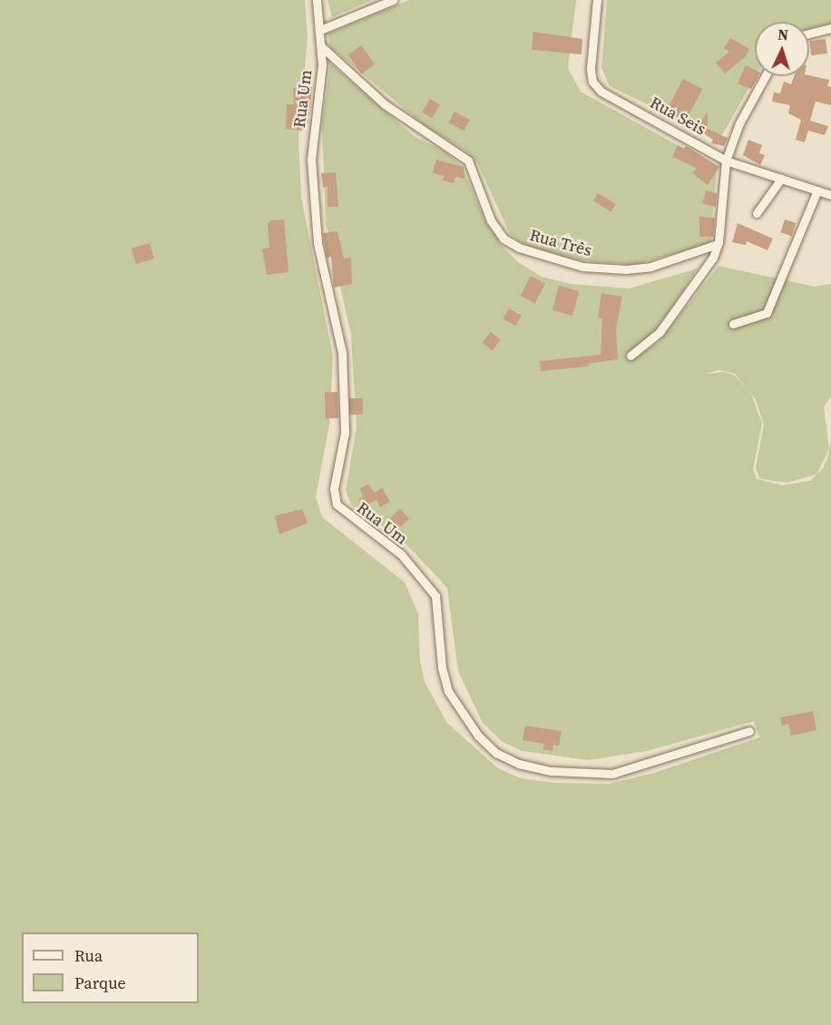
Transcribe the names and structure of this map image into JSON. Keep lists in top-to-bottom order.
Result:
{
  "streets": {
    "street": ["Rua Um", "Rua Seis", "Rua Três"]
  },
  "crossings": [
    ["Rua Um", "Rua Três"]
  ],
  "legend": ["Rua", "Parque"],
  "north": "top"
}
